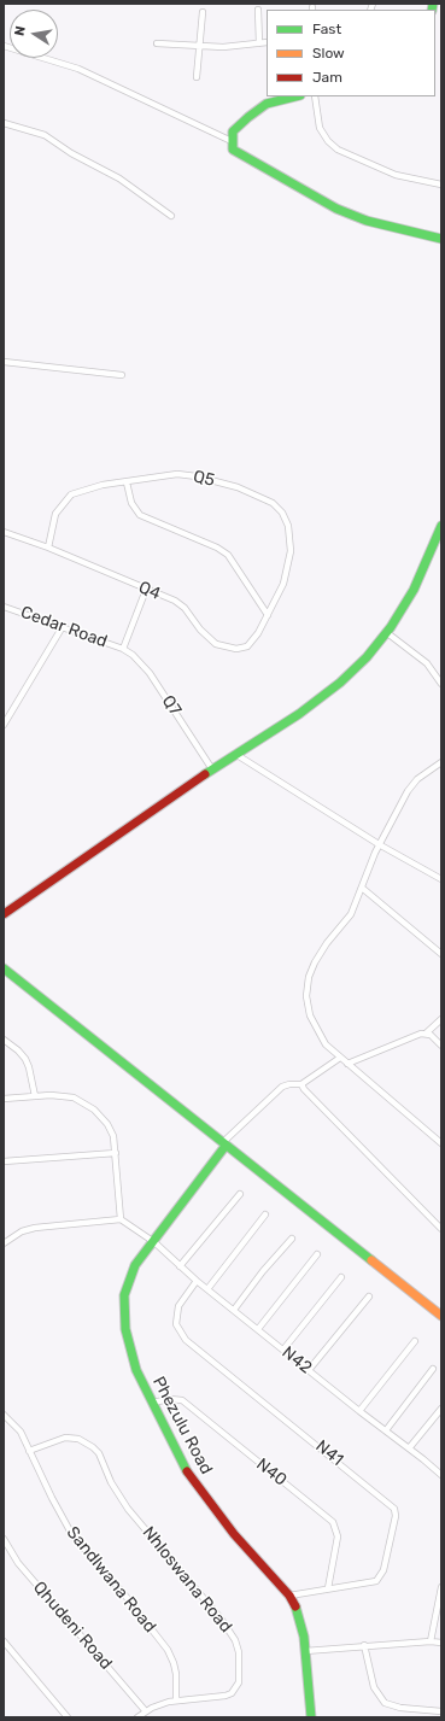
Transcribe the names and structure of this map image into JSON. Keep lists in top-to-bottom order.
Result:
{
  "streets": {
    "street": [
      "Q5",
      "Q4",
      "Cedar Road",
      "Q7",
      "N42",
      "Phezulu Road",
      "N41",
      "N40",
      "Sandlwana Road",
      "Nhloswana Road",
      "Qhudeni Road"
    ]
  },
  "crossings": [
    ["Q5", "Q4"],
    ["Cedar Road", "Q7"],
    ["N42", "Phezulu Road"],
    ["N42", "N41"],
    ["Phezulu Road", "N41"],
    ["Phezulu Road", "N40"],
    ["N41", "N40"],
    ["Sandlwana Road", "Nhloswana Road"],
    ["Nhloswana Road", "Qhudeni Road"]
  ],
  "legend": ["Fast", "Slow", "Jam"],
  "north": "left"
}
